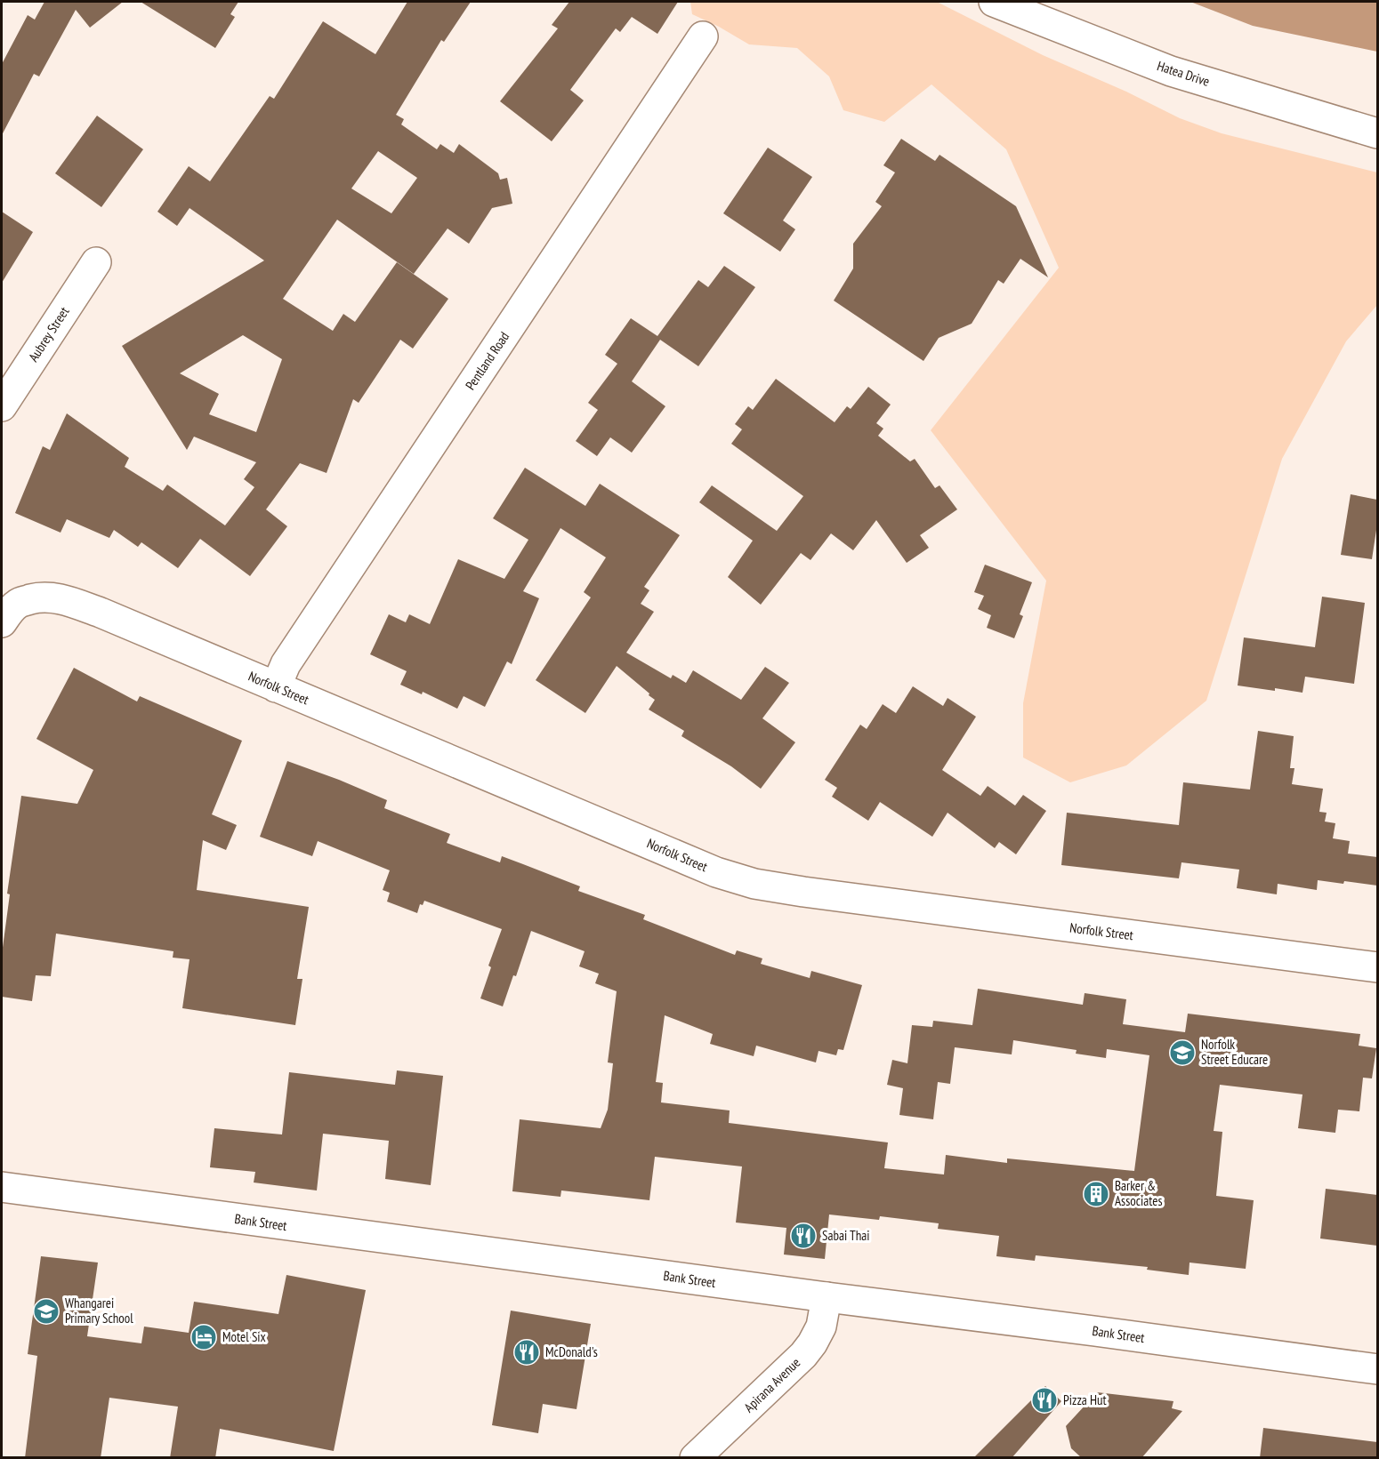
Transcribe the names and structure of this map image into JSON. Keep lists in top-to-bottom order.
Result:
{
  "streets": {
    "street": [
      "Hatea Drive",
      "Aubrey Street",
      "Pentland Road",
      "Norfolk Street",
      "Bank Street",
      "Apirana Avenue"
    ]
  },
  "crossings": [
    ["Pentland Road", "Norfolk Street"],
    ["Bank Street", "Apirana Avenue"]
  ],
  "places": {
    "school or university": ["Norfolk Street Educare", "Whangarei Primary School"],
    "building": ["Barker & Associates"],
    "restaurant": ["Sabai Thai", "McDonald's", "Pizza Hut"],
    "hotel": ["Motel Six"]
  }
}
